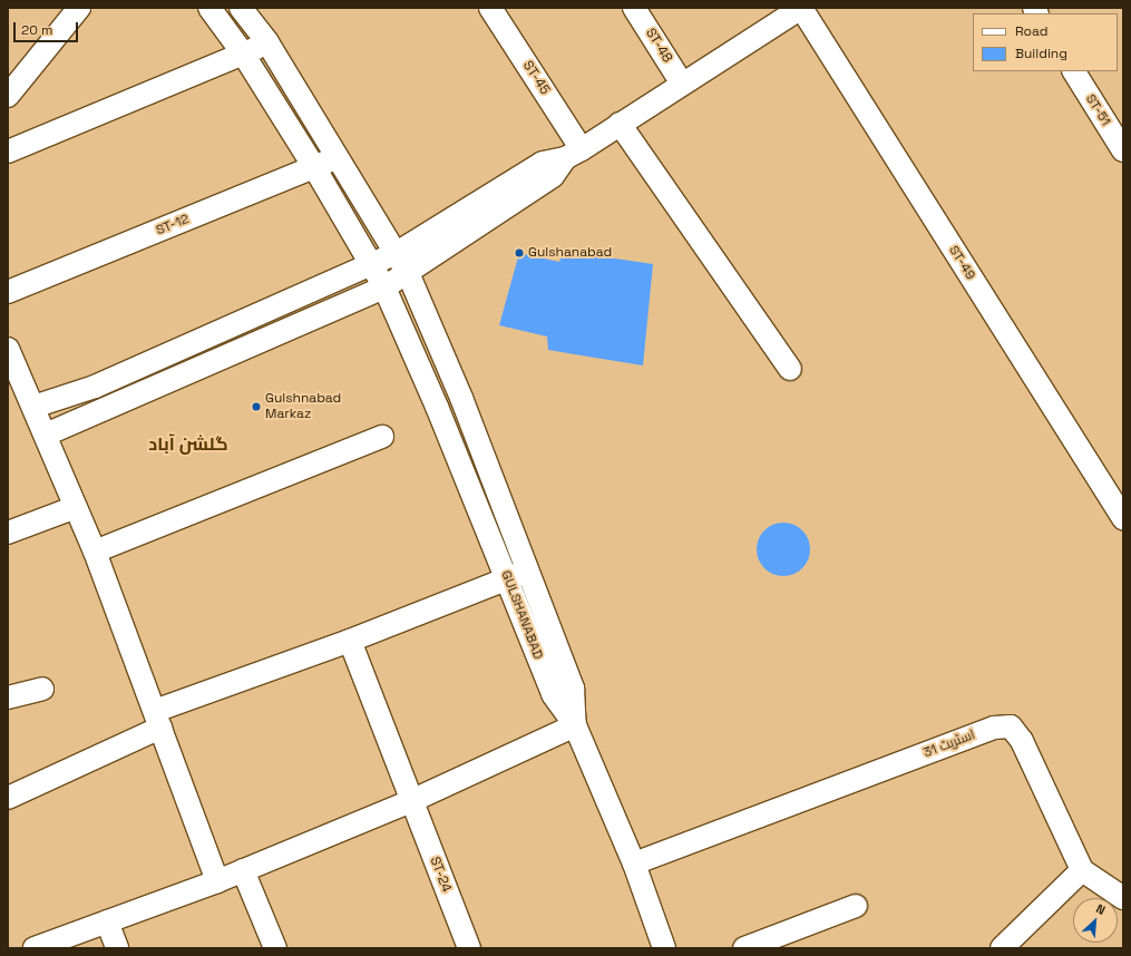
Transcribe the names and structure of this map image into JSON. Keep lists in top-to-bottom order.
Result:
{
  "streets": {
    "street": [
      "ST-48",
      "ST-45",
      "ST-51",
      "ST-12",
      "ST-49",
      "GULSHANABAD",
      "اسٹریٹ 31",
      "ST-24"
    ]
  },
  "crossings": [
    ["ST-12", "GULSHANABAD"],
    ["GULSHANABAD", "اسٹریٹ 31"]
  ],
  "districts": ["گلشن آباد"],
  "places": ["Gulshanabad", "Gulshnabad Markaz"],
  "legend": ["Road", "Building"],
  "scale_bar": "20 m",
  "north": "top right"
}
